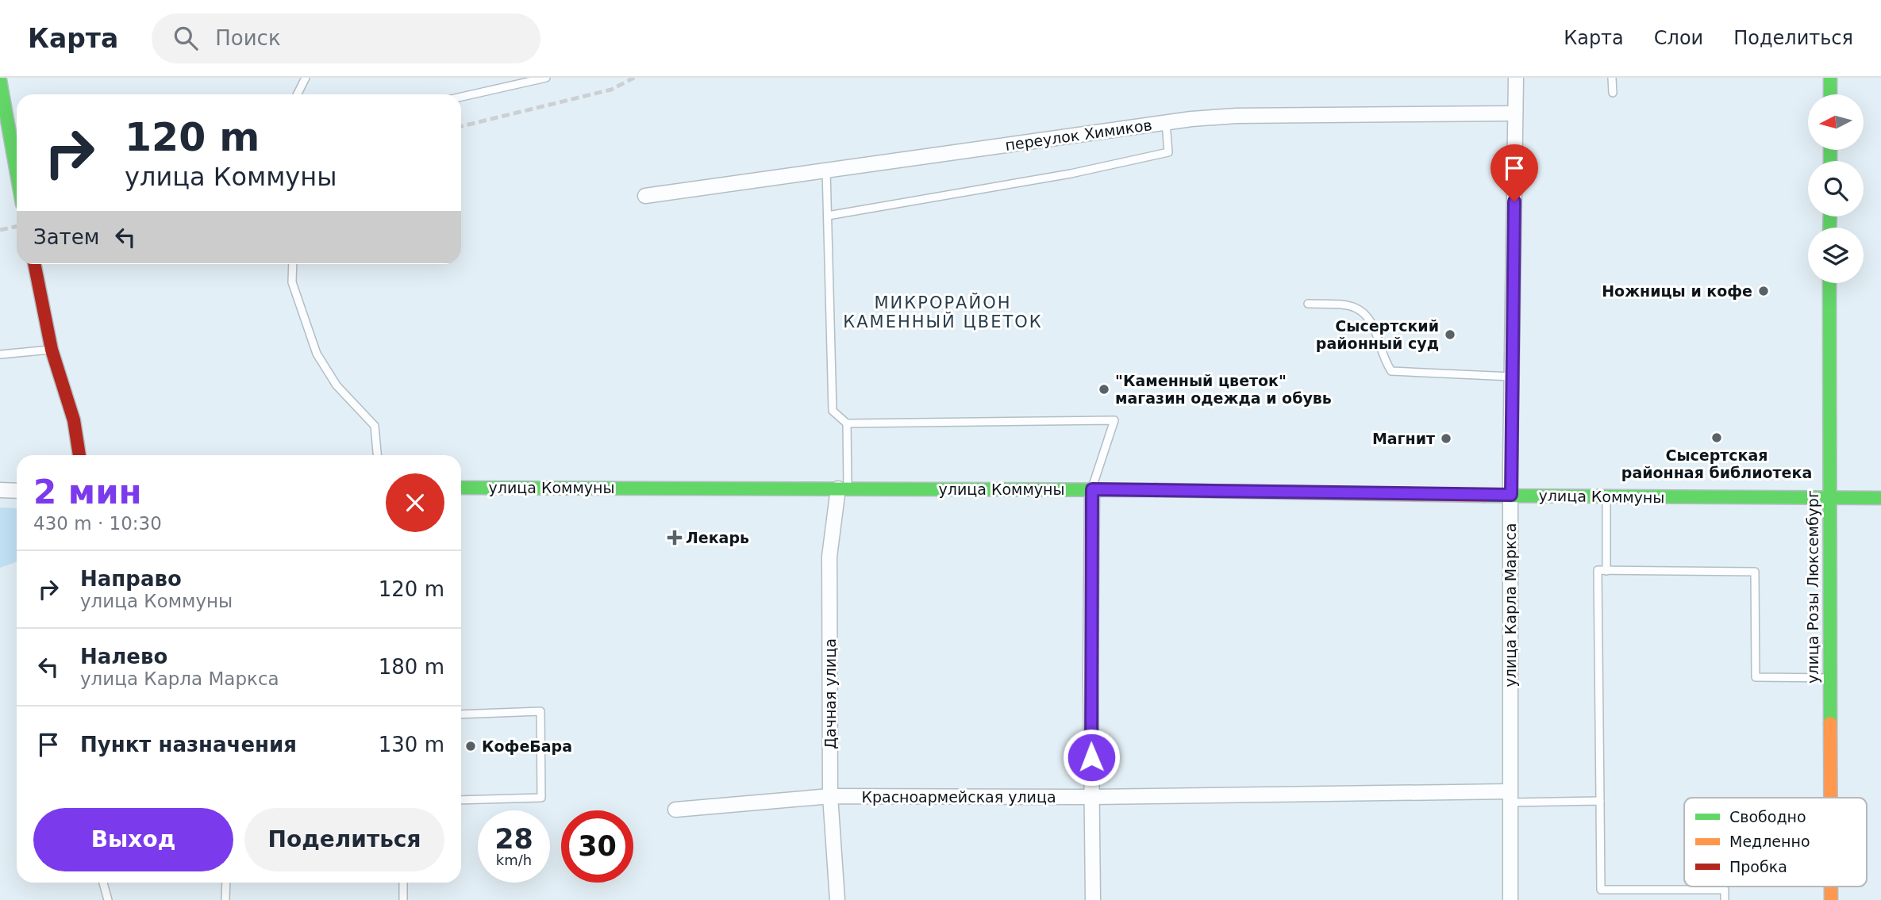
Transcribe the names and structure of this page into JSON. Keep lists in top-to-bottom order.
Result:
{
  "streets": {
    "street": [
      "переулок Химиков",
      "улица Коммуны",
      "улица Розы Люксембург",
      "улица Карла Маркса",
      "Дачная улица",
      "Красноармейская улица"
    ]
  },
  "crossings": [
    ["переулок Химиков", "улица Карла Маркса"],
    ["улица Коммуны", "улица Розы Люксембург"],
    ["улица Коммуны", "улица Карла Маркса"],
    ["улица Коммуны", "Дачная улица"],
    ["улица Карла Маркса", "Красноармейская улица"],
    ["Дачная улица", "Красноармейская улица"]
  ],
  "districts": ["МИКРОРАЙОН КАМЕННЫЙ ЦВЕТОК"],
  "places": {
    "other": [
      "Ножницы и кофе",
      "Сысертский районный суд",
      "\"Каменный цветок\" магазин одежда и обувь",
      "Сысертская районная библиотека",
      "Магнит",
      "КофеБара"
    ],
    "health": ["Лекарь"]
  },
  "legend": ["Свободно", "Медленно", "Пробка"],
  "north": "left",
  "page": {
    "header": "Карта",
    "search": "Поиск",
    "nav": ["Карта", "Слои", "Поделиться"],
    "turn": ["120 m", "улица Коммуны"],
    "then": "Затем",
    "heading": ["2 мин", "430 m · 10:30"],
    "list": [
      {
        "name": "Направо",
        "note": "улица Коммуны",
        "value": "120 m"
      },
      {
        "name": "Налево",
        "note": "улица Карла Маркса",
        "value": "180 m"
      },
      {
        "name": "Пункт назначения",
        "value": "130 m"
      }
    ],
    "buttons": ["Выход", "Поделиться"],
    "speed": "28 km/h",
    "limit": "30"
  }
}
